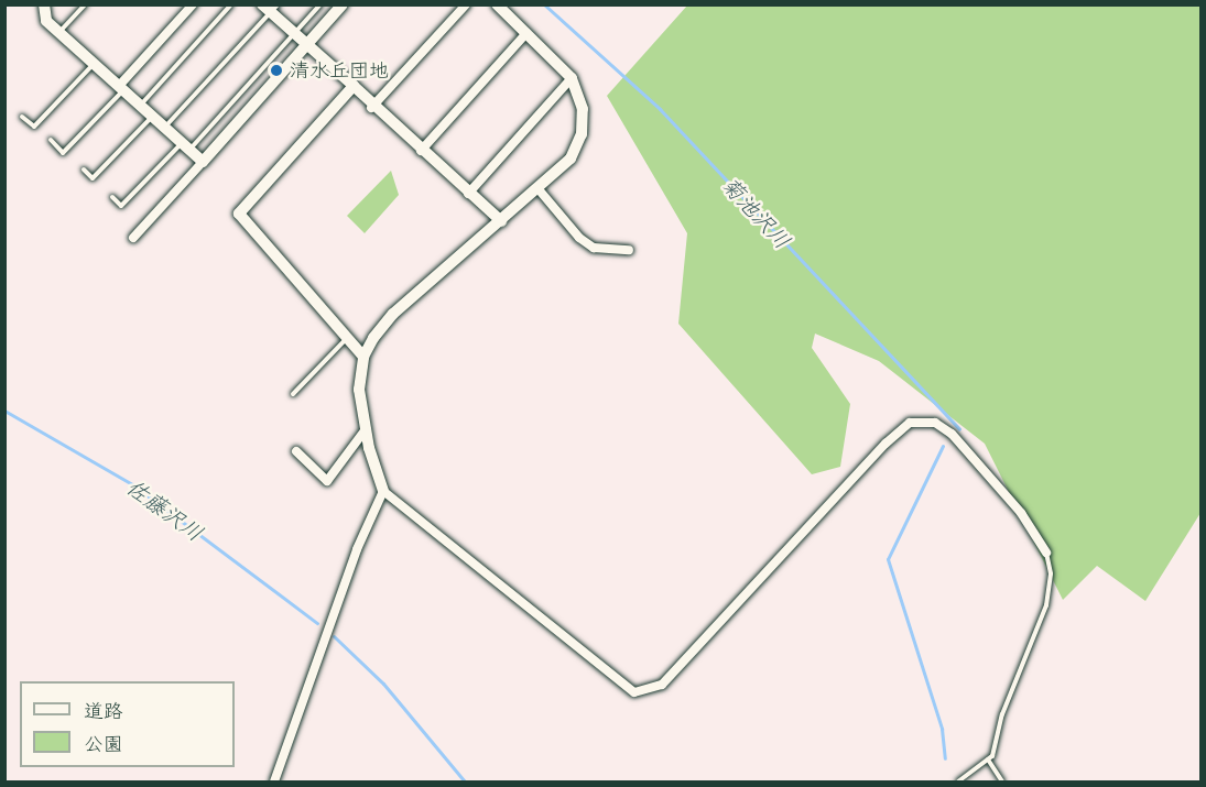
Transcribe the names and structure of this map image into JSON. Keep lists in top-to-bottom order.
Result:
{
  "water": ["菊池沢川", "佐藤沢川"],
  "places": ["清水丘団地"],
  "legend": ["道路", "公園"]
}
